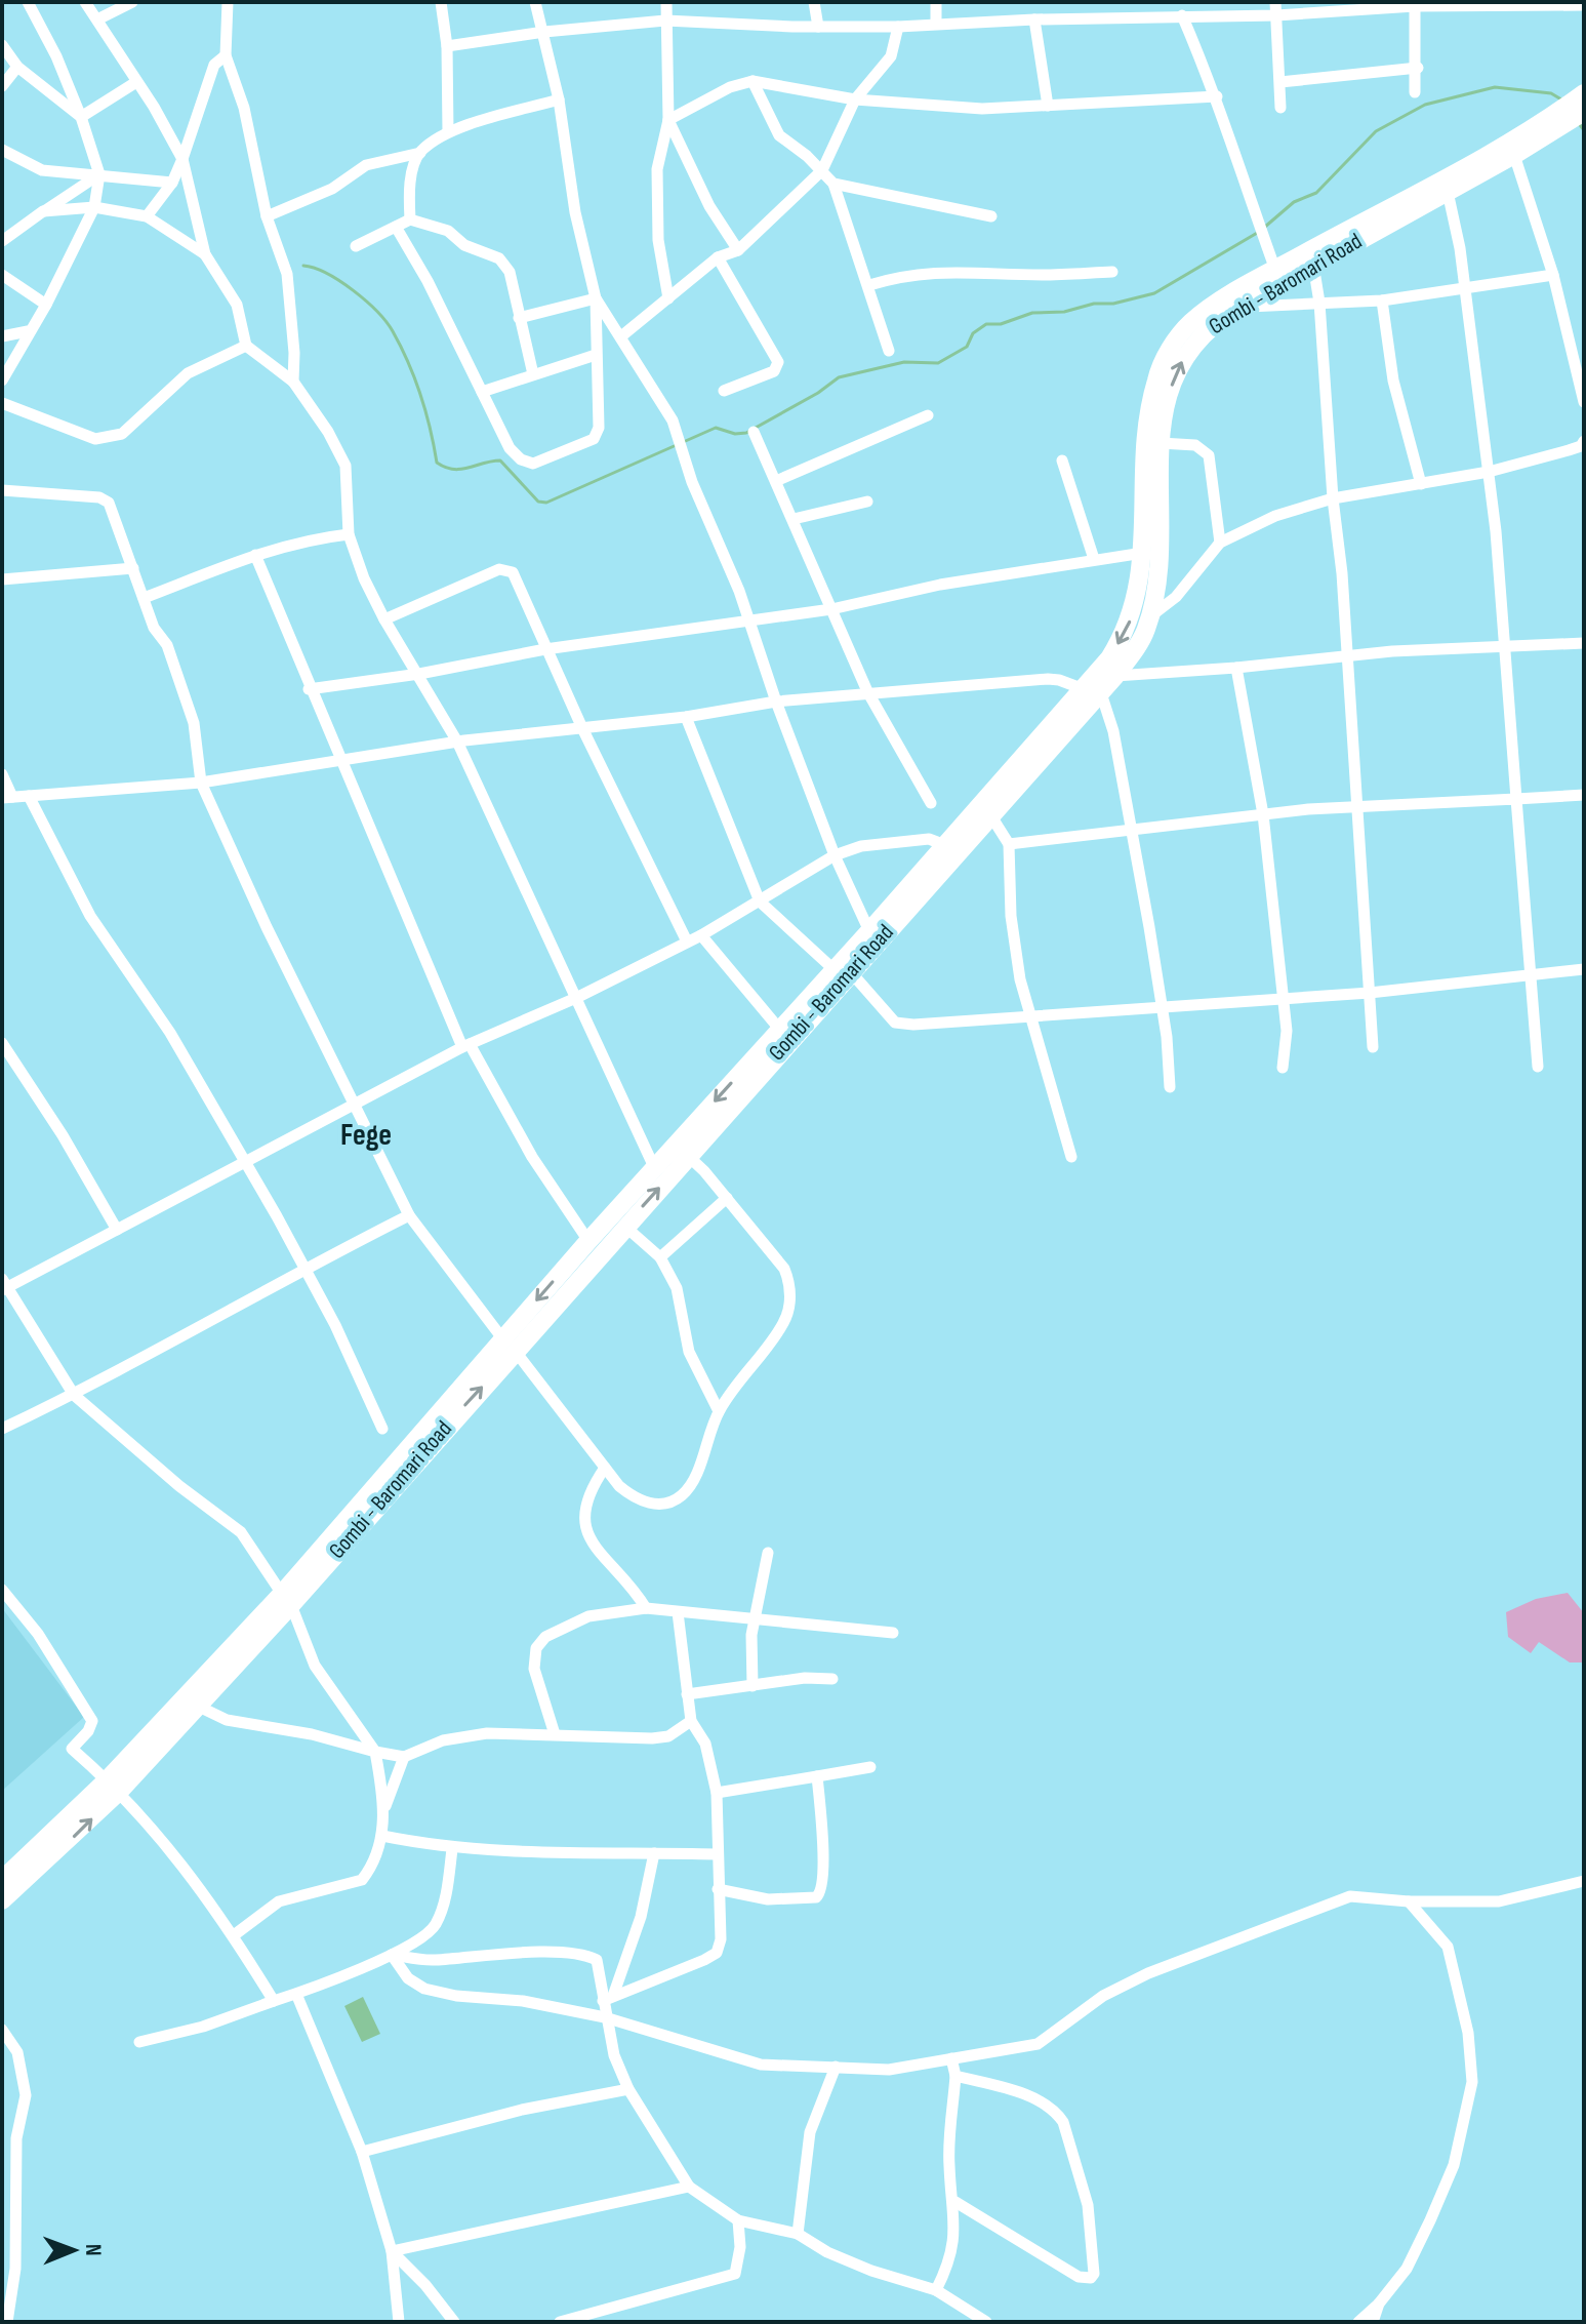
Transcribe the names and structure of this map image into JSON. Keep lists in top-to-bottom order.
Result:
{
  "streets": {
    "main road": ["Gombi - Baromari Road"]
  },
  "districts": ["Fege"],
  "north": "right"
}
